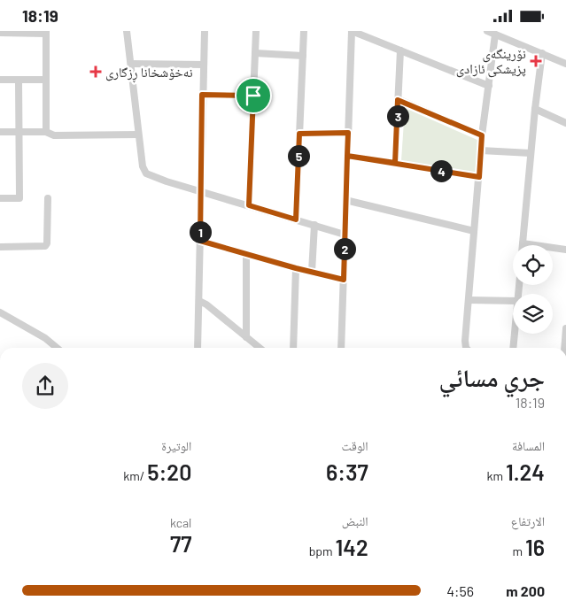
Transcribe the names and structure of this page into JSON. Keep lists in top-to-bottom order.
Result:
{
  "places": {
    "health": ["نۆرینگەی پزیشکی ئازادی", "نەخۆشخانا ڕزگاری"]
  },
  "page": {
    "status": "18:19",
    "pins": [
      "3",
      "5",
      "4",
      "1",
      "2"
    ],
    "heading": ["جري مسائي", "18:19"],
    "stats": [
      ["المسافة", "1.24 km"],
      ["الوقت", "6:37"],
      ["الوتيرة", "5:20 /km"],
      ["الارتفاع", "16 m"],
      ["النبض", "142 bpm"],
      ["kcal", "77"]
    ],
    "list": [
      {
        "name": "200 m",
        "note": "4:56"
      }
    ]
  }
}
